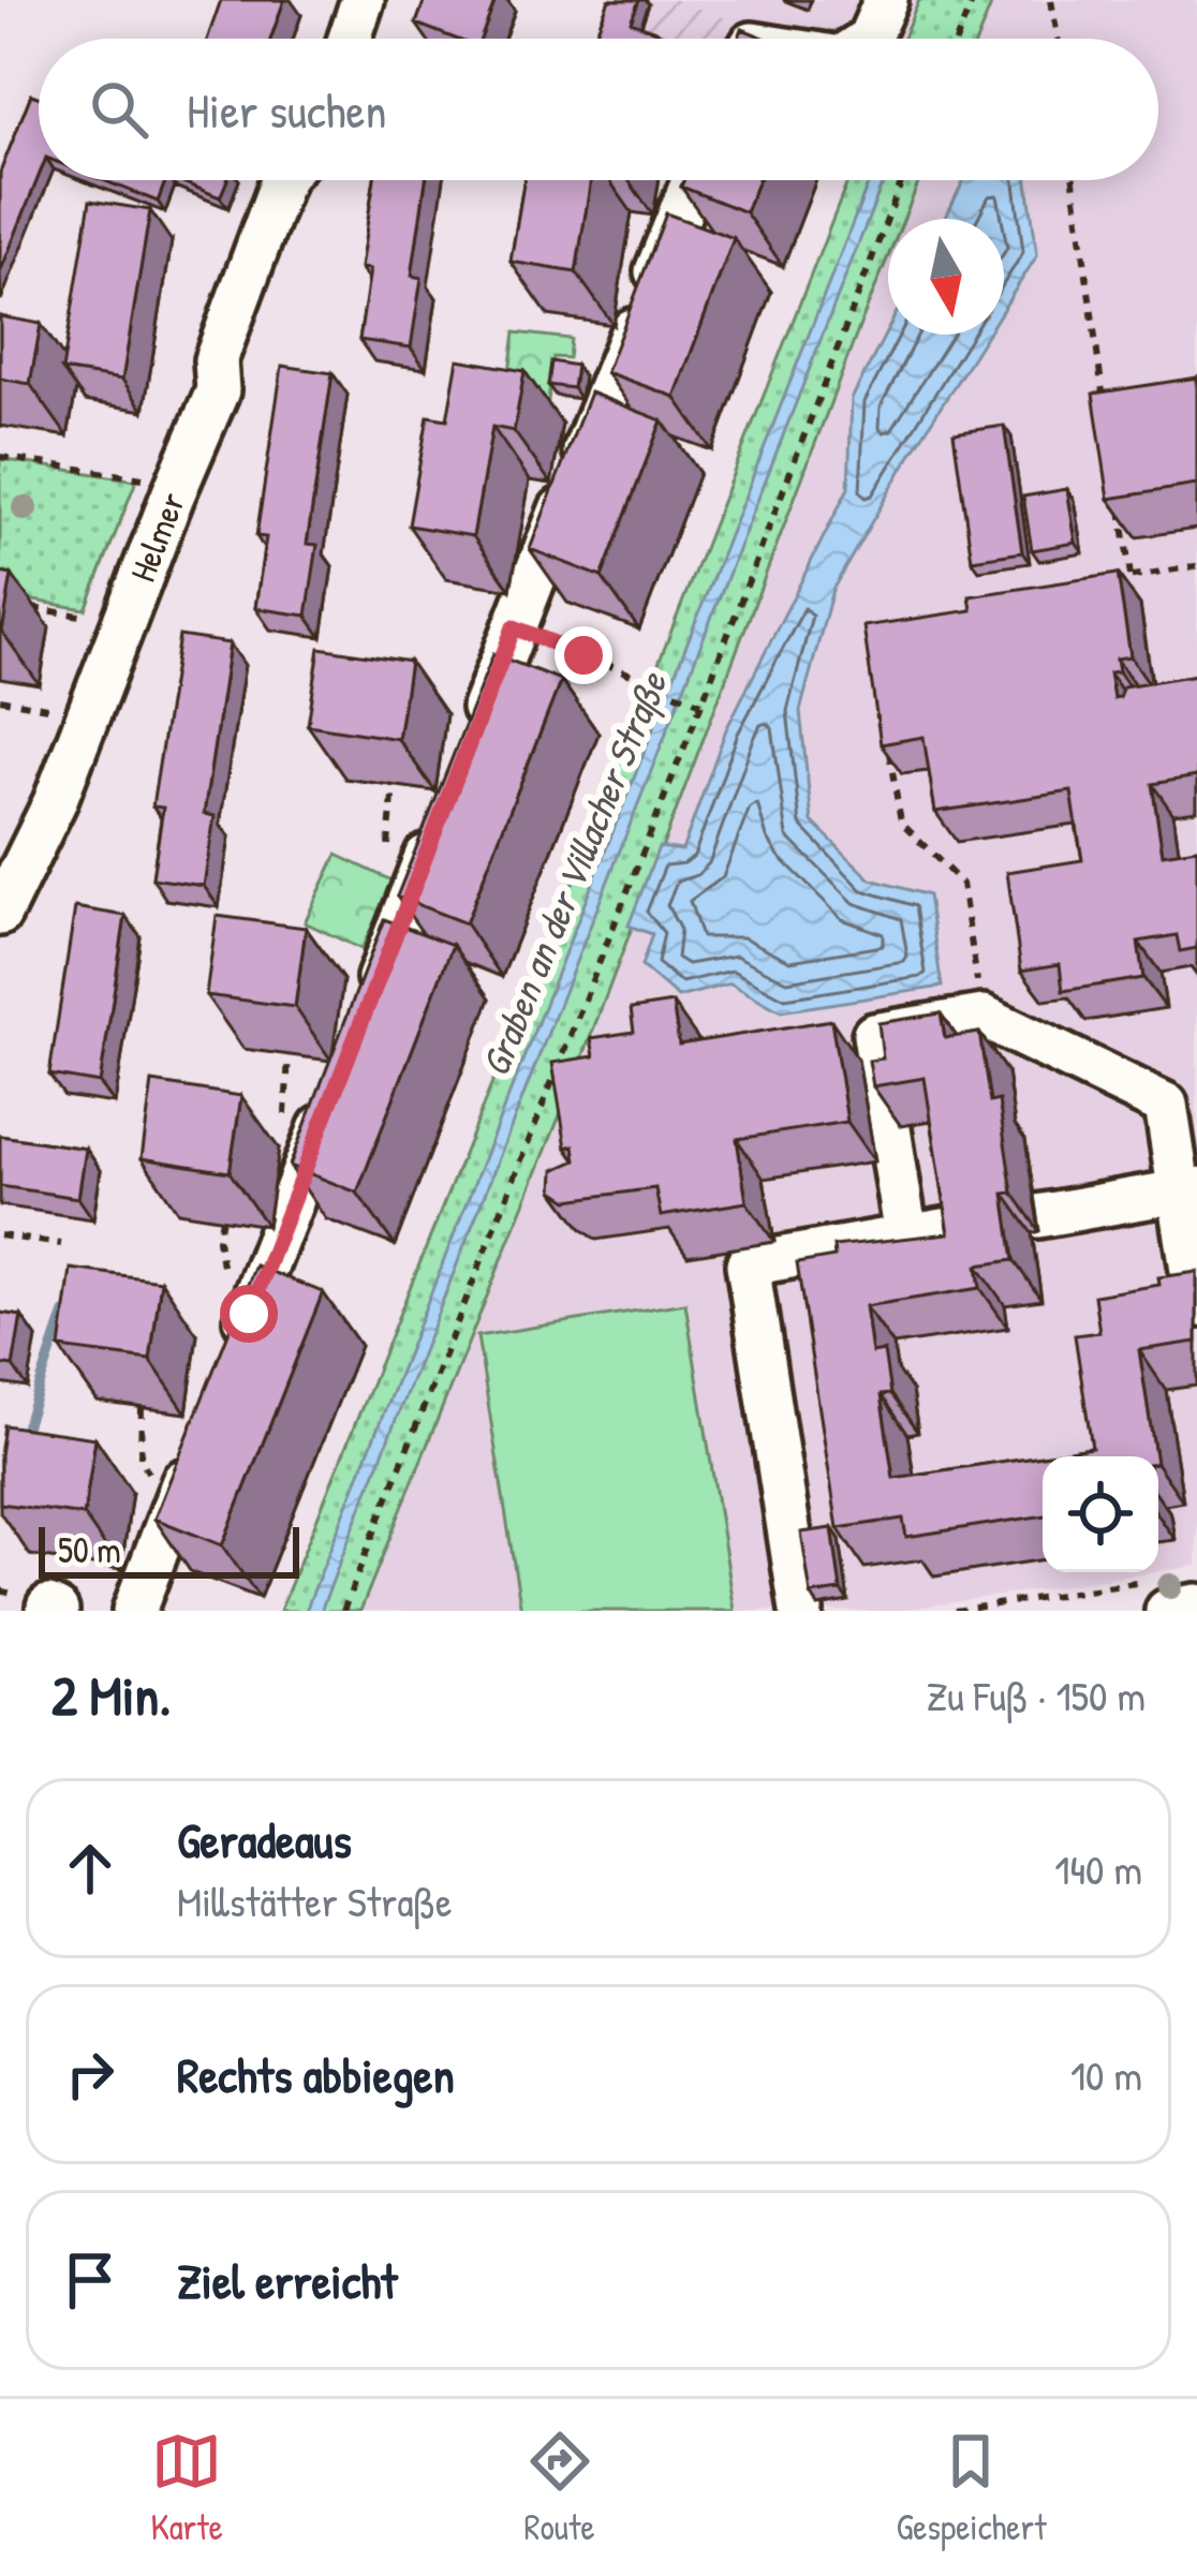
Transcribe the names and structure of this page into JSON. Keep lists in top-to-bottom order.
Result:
{
  "streets": {
    "street": ["Helmer"]
  },
  "water": ["Graben an der Villacher Straße"],
  "scale_bar": "50 m",
  "north": "bottom",
  "page": {
    "search": "Hier suchen",
    "scale": "50 m",
    "heading": ["2 Min.", "Zu Fuß · 150 m"],
    "list": [
      ["Geradeaus", "Millstätter Straße", "140 m"],
      ["Rechts abbiegen", "10 m"],
      "Ziel erreicht"
    ],
    "nav": ["Karte", "Route", "Gespeichert"]
  }
}
